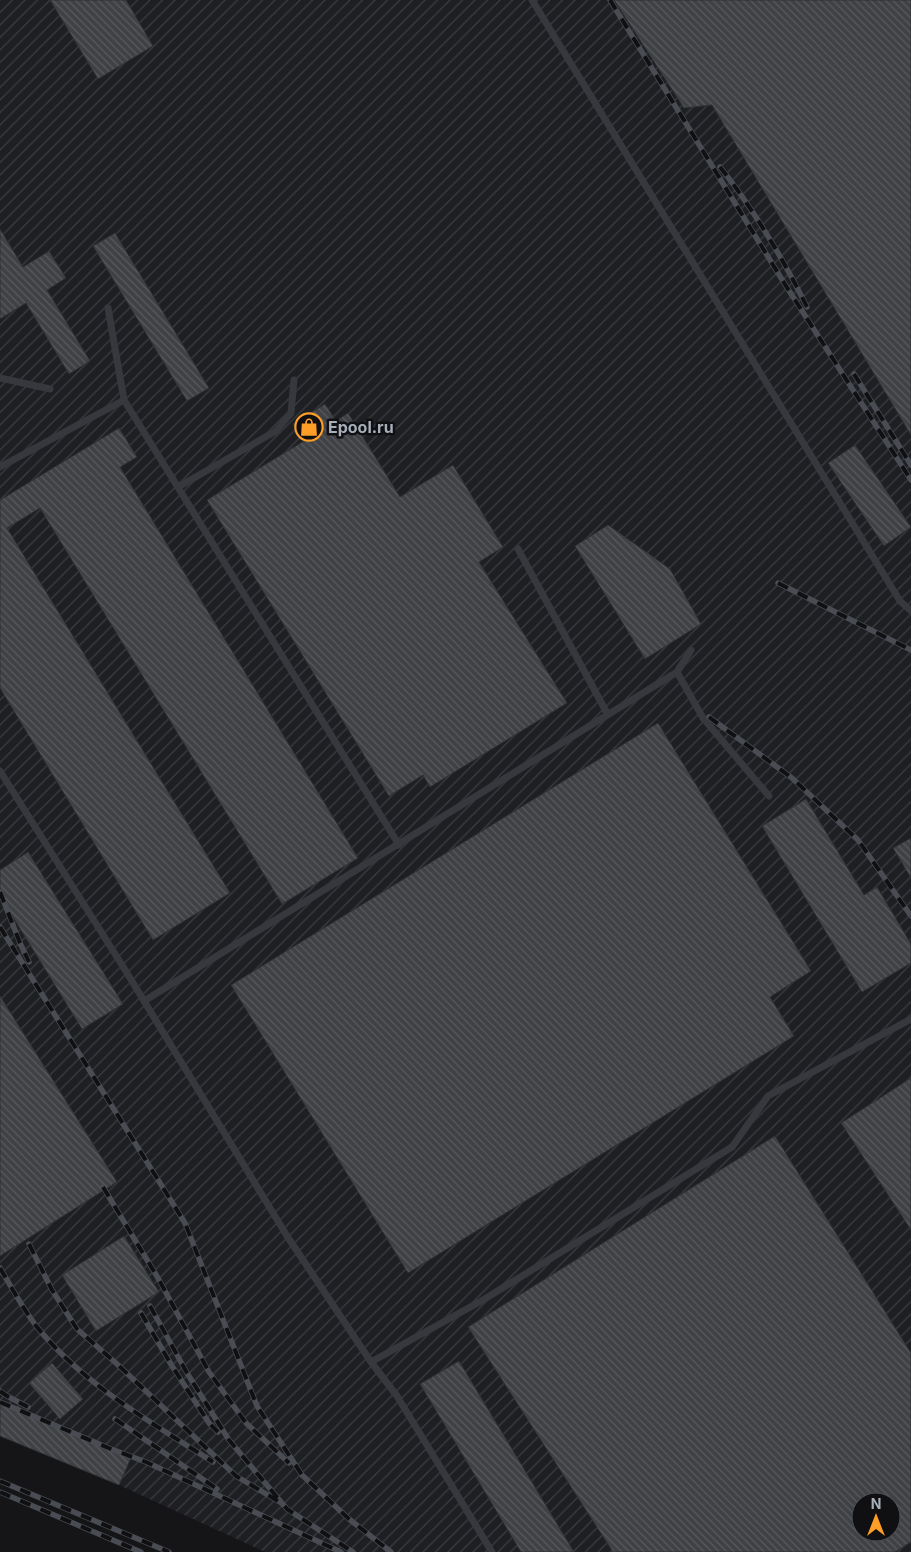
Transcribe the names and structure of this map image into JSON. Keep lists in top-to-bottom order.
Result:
{
  "places": {
    "shop": ["Epool.ru"]
  },
  "north": "top"
}
